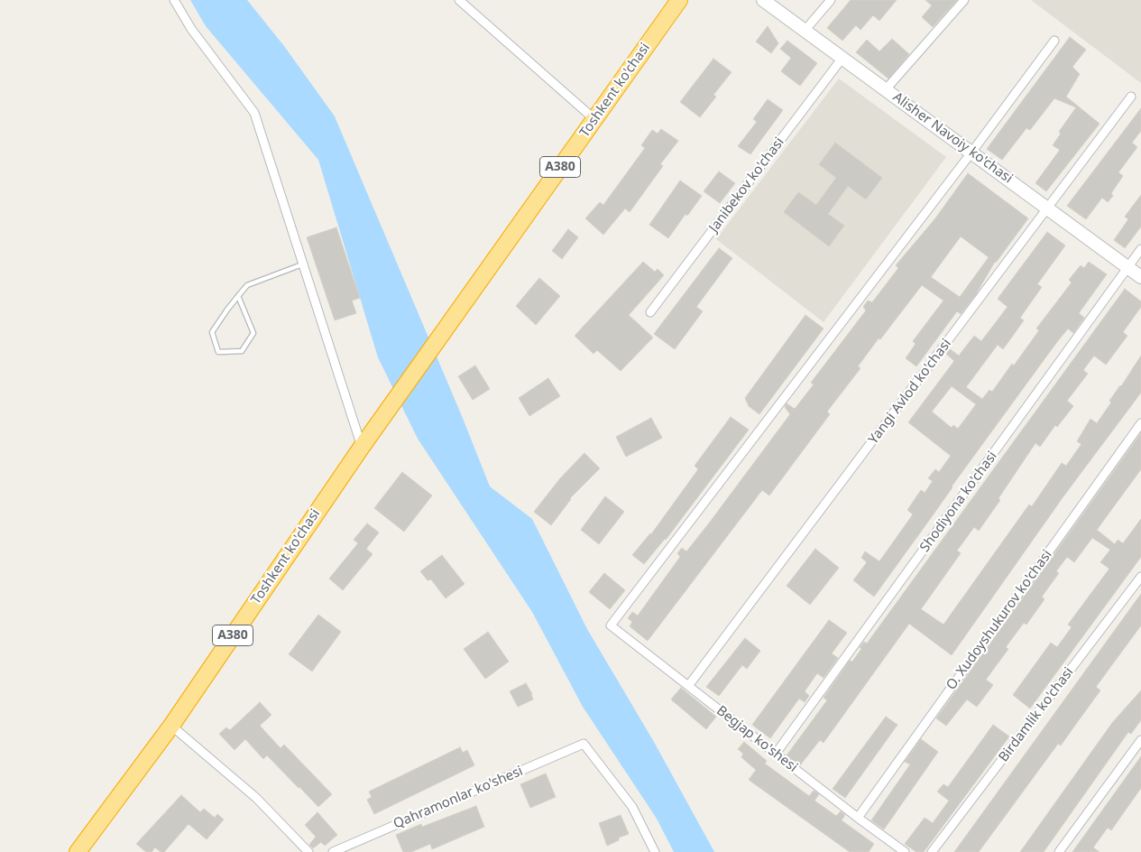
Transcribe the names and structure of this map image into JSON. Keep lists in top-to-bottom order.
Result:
{
  "streets": {
    "highway": ["Toshkent ko'chasi", "A380"],
    "street": [
      "Alisher Navoiy ko'chasi",
      "Janibekov ko'chasi",
      "Yangi Avlod ko'chasi",
      "Shodiyona ko'chasi",
      "O. Xudoyshukurov ko'chasi",
      "Birdamlik ko'chasi",
      "Begjap ko'shesi",
      "Qahramonlar ko'shesi"
    ]
  },
  "crossings": [
    ["Alisher Navoiy ko'chasi", "Janibekov ko'chasi"],
    ["Alisher Navoiy ko'chasi", "Yangi Avlod ko'chasi"],
    ["Alisher Navoiy ko'chasi", "Shodiyona ko'chasi"],
    ["Alisher Navoiy ko'chasi", "Begjap ko'shesi"],
    ["Yangi Avlod ko'chasi", "Begjap ko'shesi"],
    ["Shodiyona ko'chasi", "Begjap ko'shesi"],
    ["O. Xudoyshukurov ko'chasi", "Begjap ko'shesi"]
  ]
}
